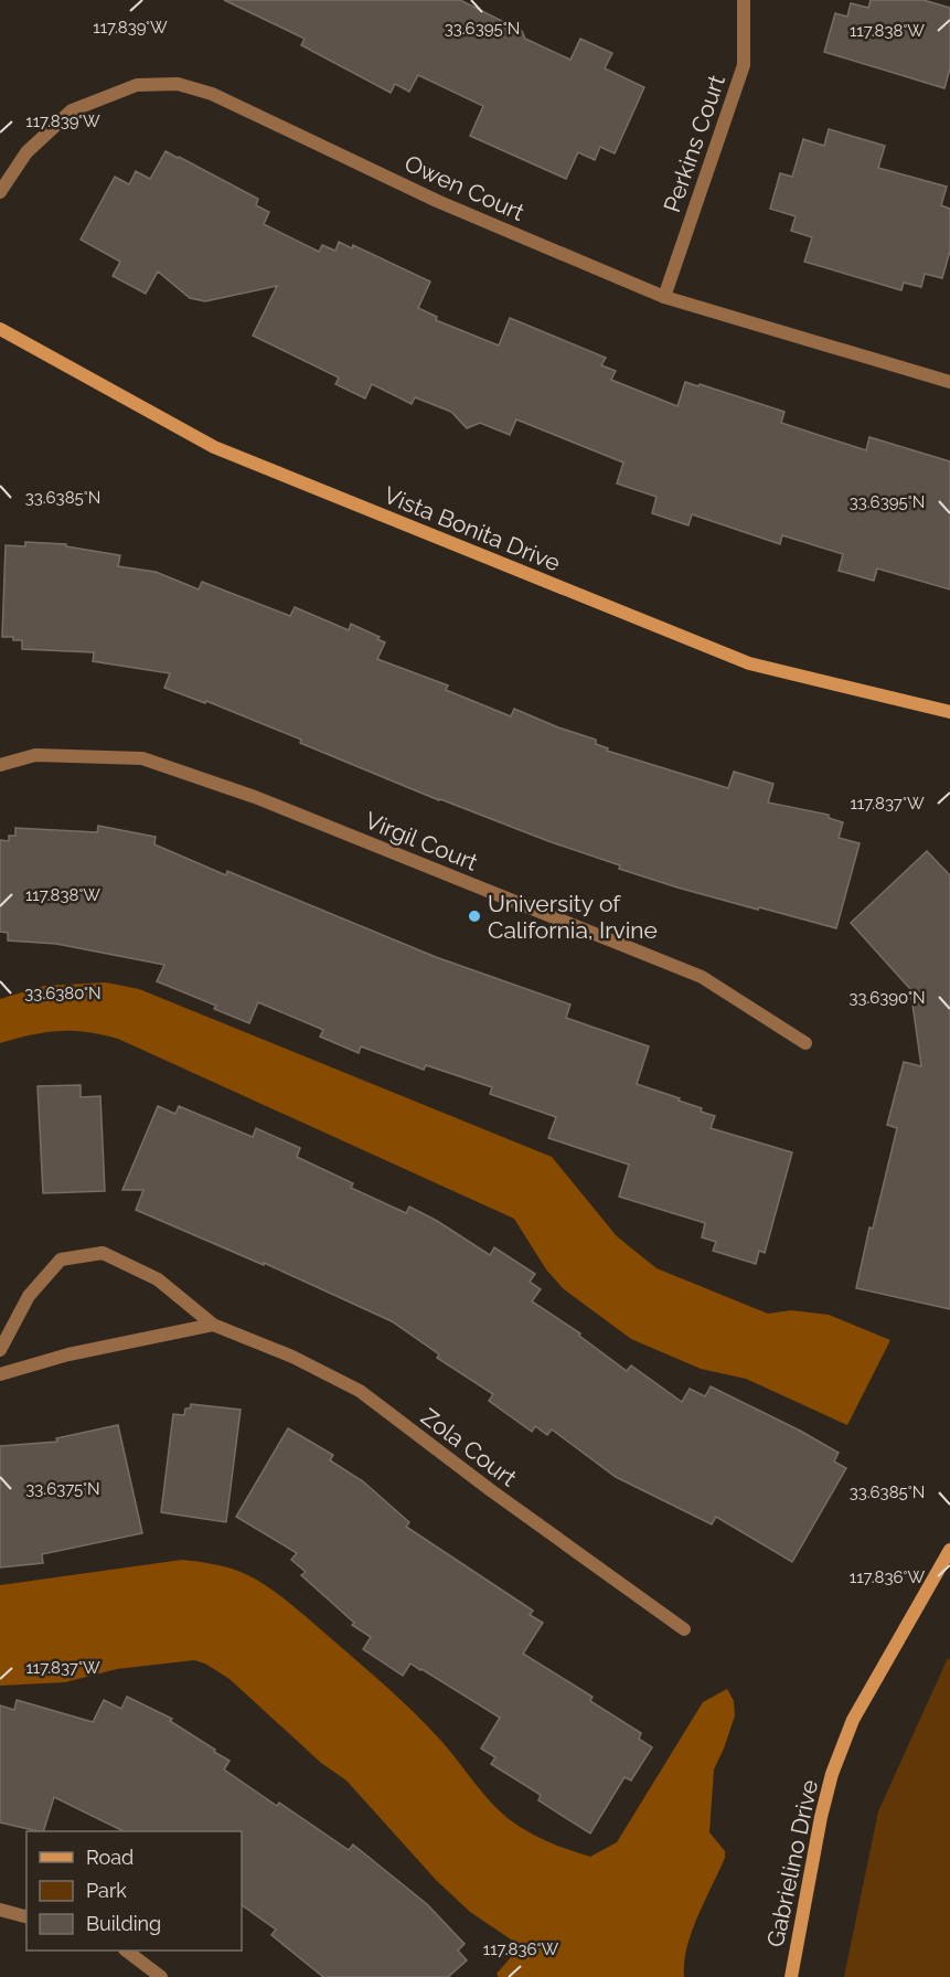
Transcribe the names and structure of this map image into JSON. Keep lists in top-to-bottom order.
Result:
{
  "streets": {
    "street": [
      "Perkins Court",
      "Owen Court",
      "Vista Bonita Drive",
      "Virgil Court",
      "Zola Court",
      "Gabrielino Drive"
    ]
  },
  "crossings": [
    ["Perkins Court", "Owen Court"]
  ],
  "places": ["University of California, Irvine"],
  "legend": ["Road", "Park", "Building"],
  "coordinates": [
    "117.839°W",
    "33.6395°N",
    "117.838°W",
    "33.6385°N",
    "117.837°W",
    "33.6380°N",
    "33.6390°N",
    "33.6375°N",
    "117.836°W"
  ]
}
